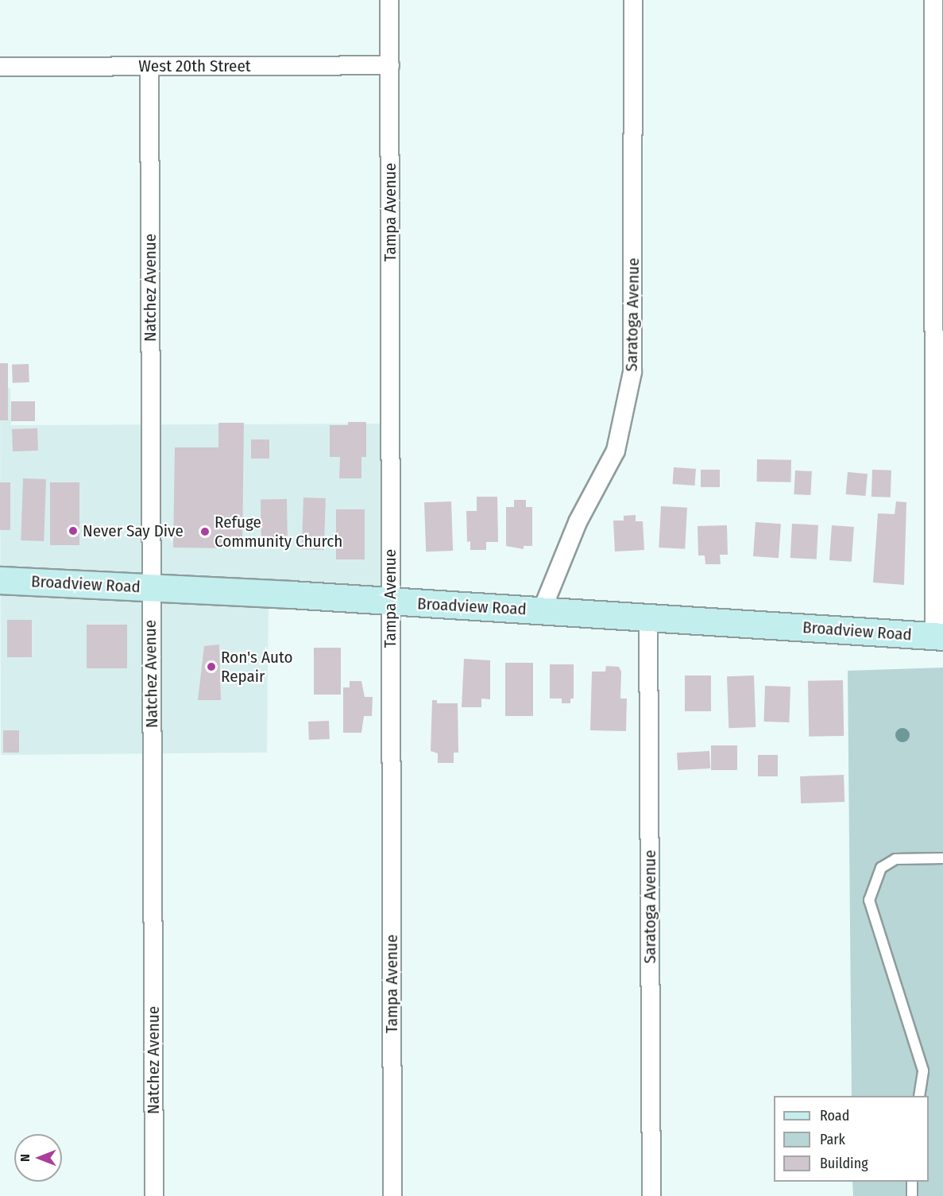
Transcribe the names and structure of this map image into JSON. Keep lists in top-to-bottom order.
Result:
{
  "streets": {
    "main road": ["Broadview Road"],
    "street": [
      "West 20th Street",
      "Tampa Avenue",
      "Natchez Avenue",
      "Saratoga Avenue"
    ]
  },
  "crossings": [
    ["West 20th Street", "Tampa Avenue"],
    ["West 20th Street", "Natchez Avenue"],
    ["Tampa Avenue", "Broadview Road"],
    ["Natchez Avenue", "Broadview Road"],
    ["Saratoga Avenue", "Broadview Road"]
  ],
  "places": ["Never Say Dive", "Refuge Community Church", "Ron's Auto Repair"],
  "legend": ["Road", "Park", "Building"],
  "north": "left"
}
